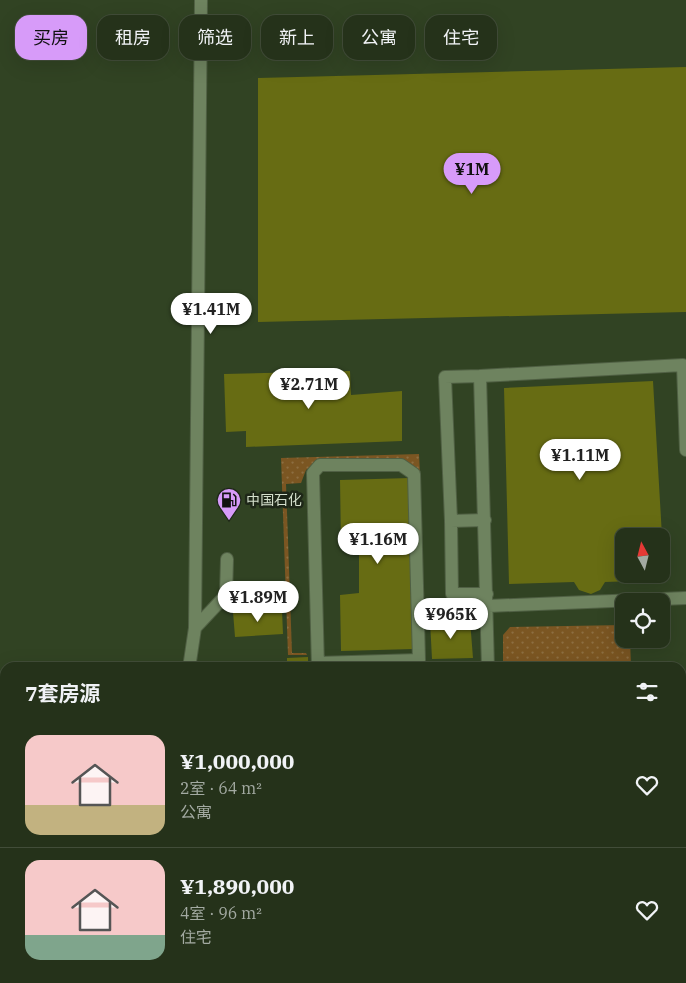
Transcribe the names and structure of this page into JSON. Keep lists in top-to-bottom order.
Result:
{
  "places": {
    "fuel station": ["中国石化"]
  },
  "north": "top",
  "page": {
    "chip": [
      "买房",
      "租房",
      "筛选",
      "新上",
      "公寓",
      "住宅"
    ],
    "price": [
      "¥1M",
      "¥1.41M",
      "¥2.71M",
      "¥1.11M",
      "¥1.16M",
      "¥1.89M",
      "¥965K"
    ],
    "heading": "7套房源",
    "list": [
      {
        "name": "¥1,000,000",
        "note": "2室 · 64 m² · 公寓"
      },
      {
        "name": "¥1,890,000",
        "note": "4室 · 96 m² · 住宅"
      }
    ]
  }
}
